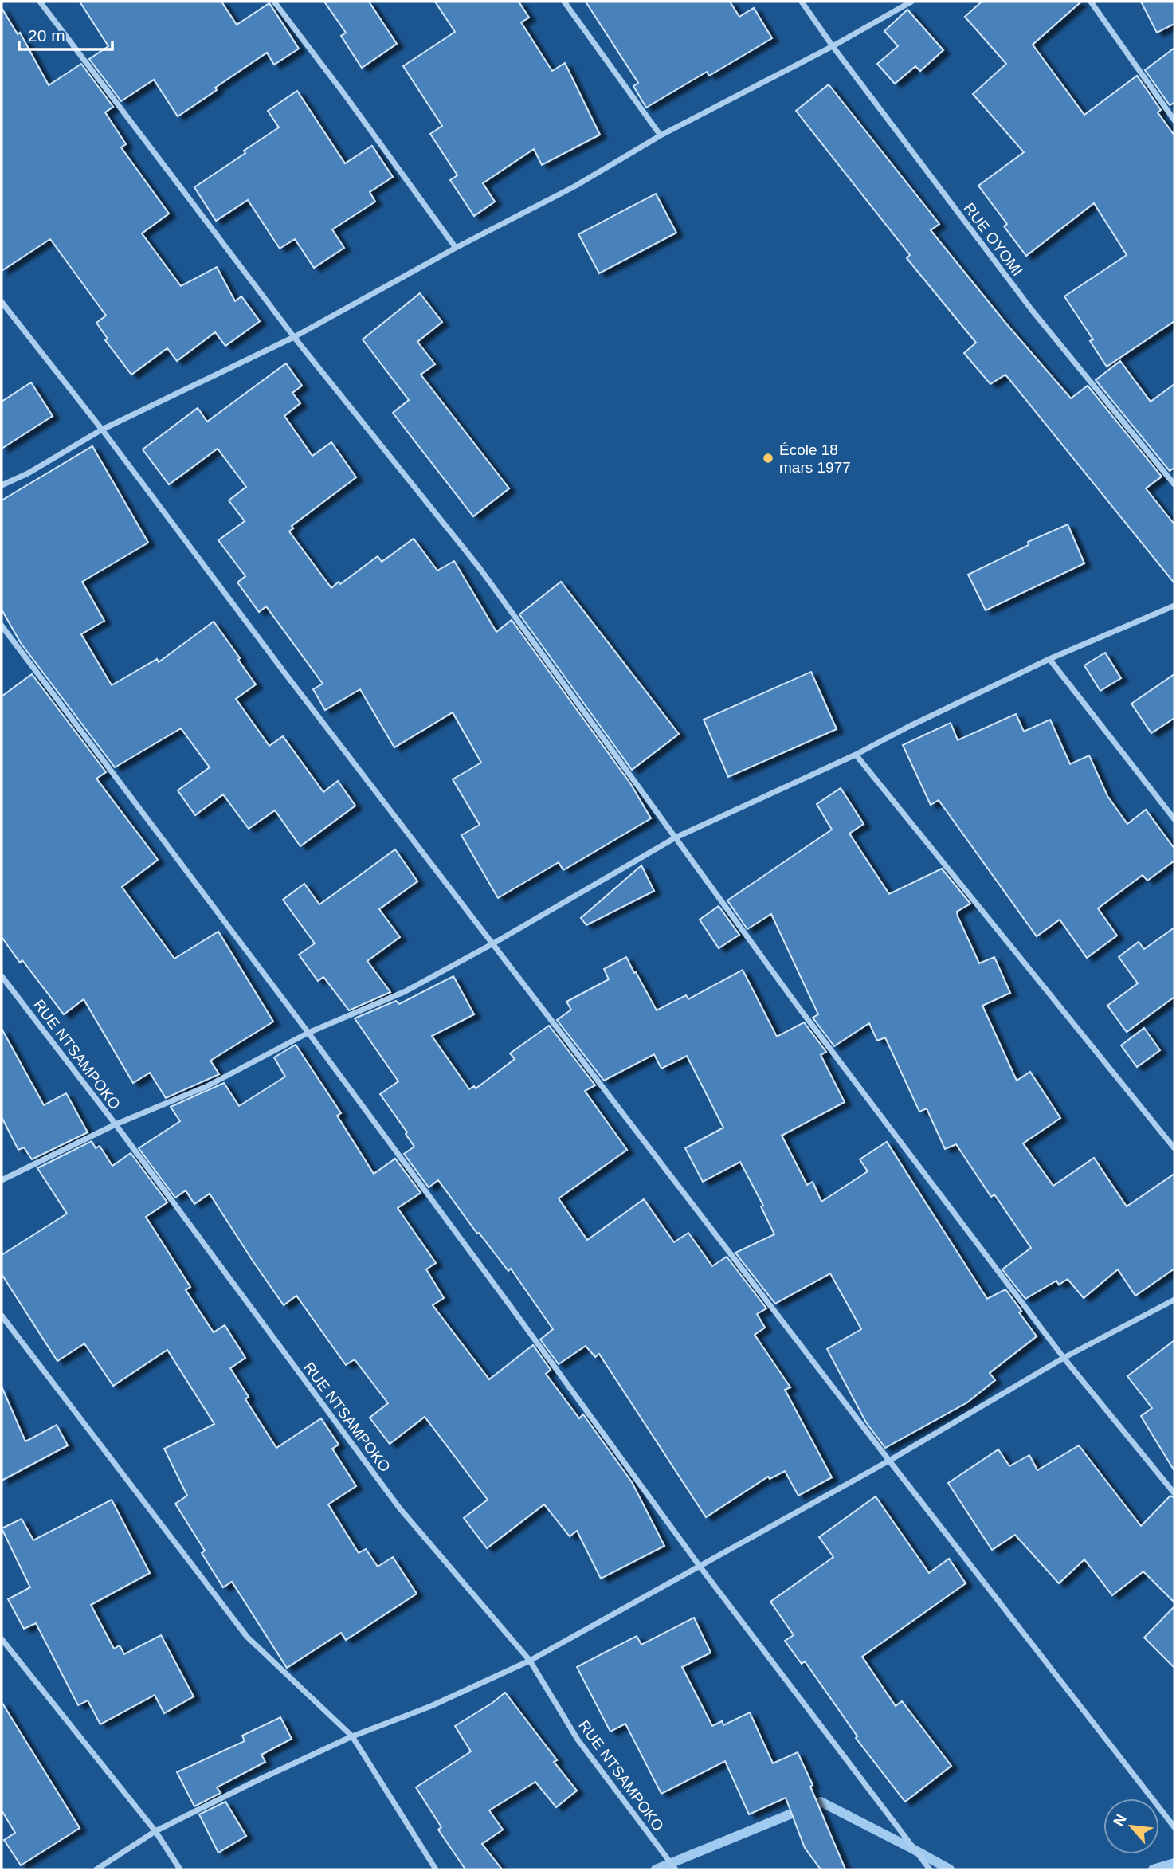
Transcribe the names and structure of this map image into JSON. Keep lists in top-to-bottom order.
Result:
{
  "streets": {
    "street": ["RUE OYOMI", "RUE NTSAMPOKO"]
  },
  "places": ["École 18 mars 1977"],
  "scale_bar": "20 m",
  "north": "top left"
}
